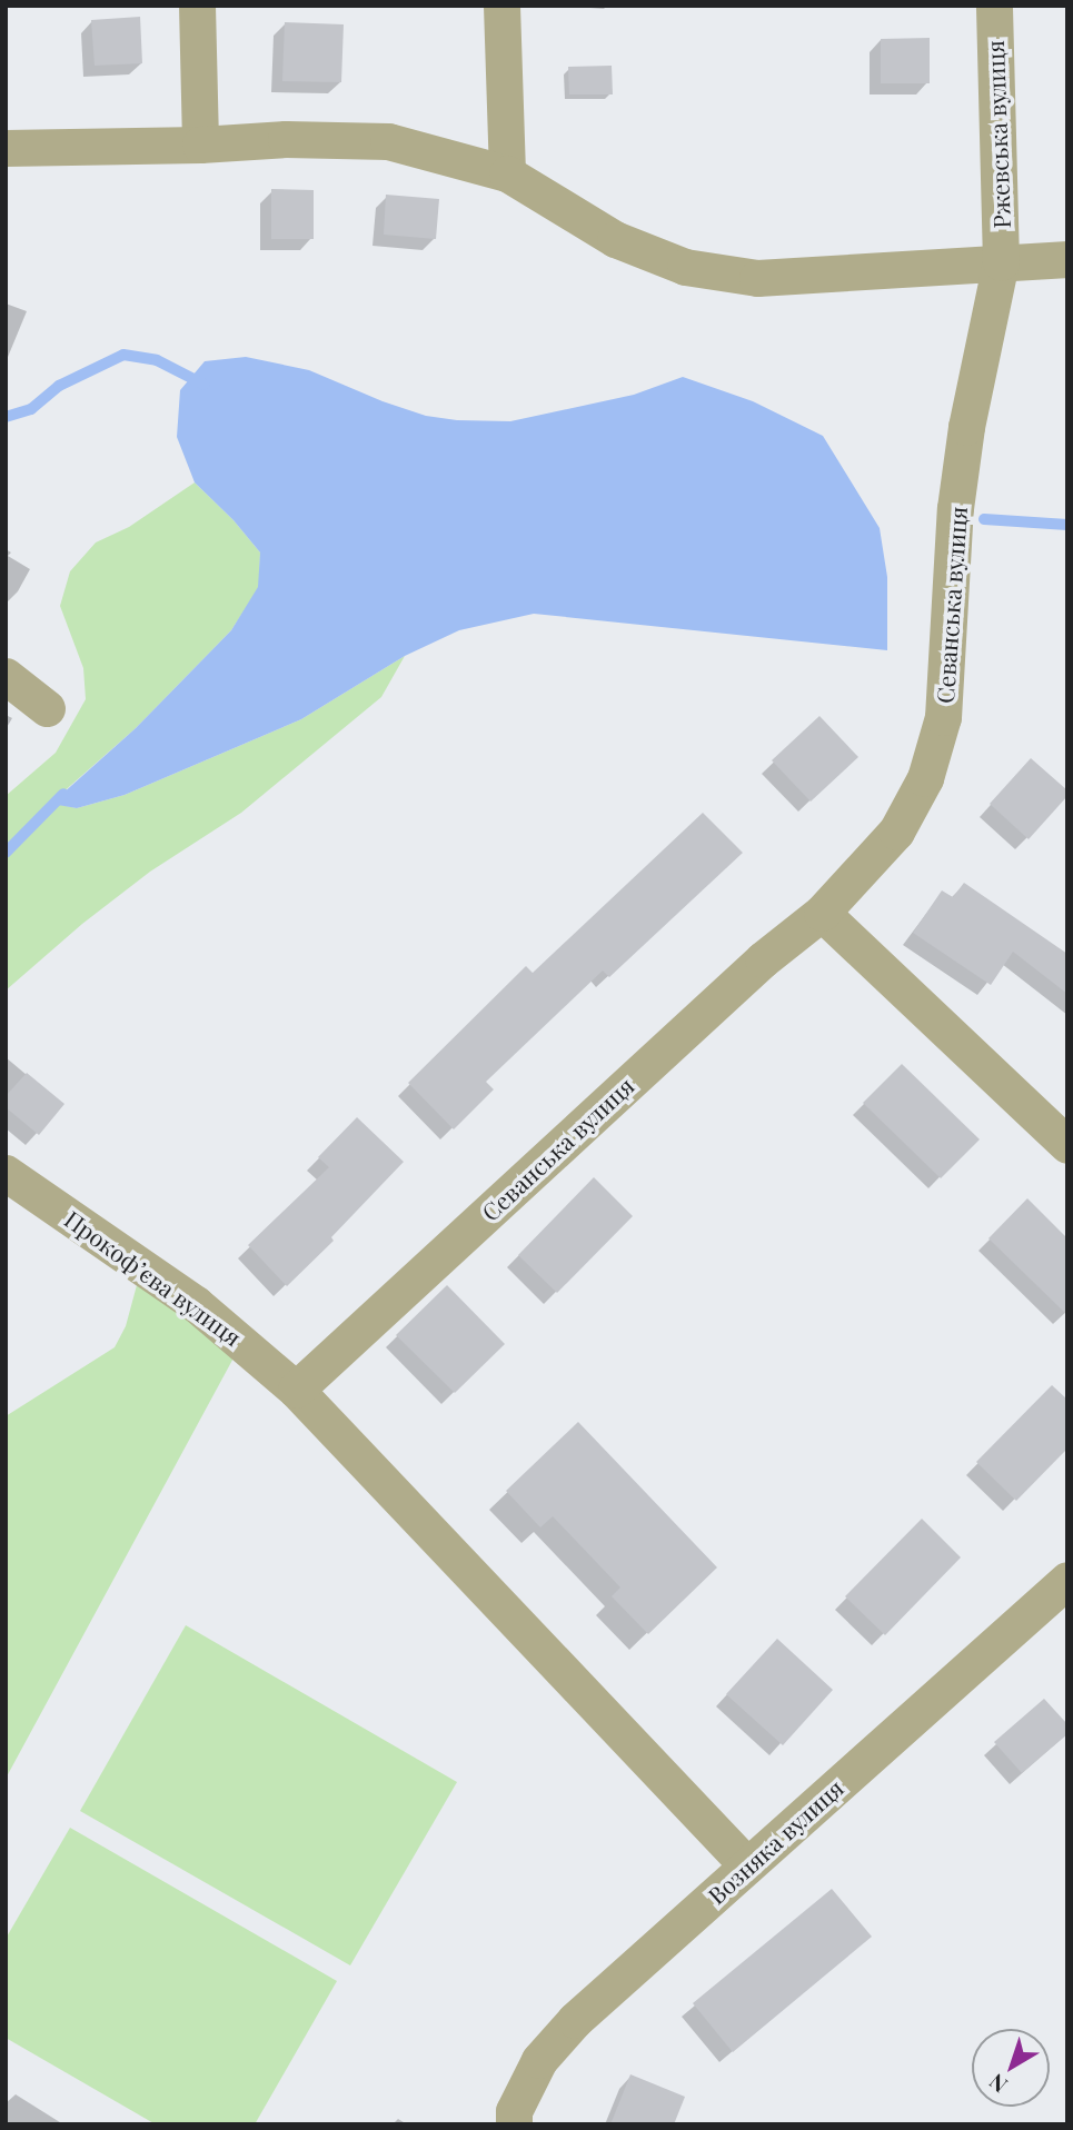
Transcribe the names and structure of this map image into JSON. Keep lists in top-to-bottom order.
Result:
{
  "streets": {
    "street": [
      "Ржевська вулиця",
      "Севанська вулиця",
      "Прокоф’єва вулиця",
      "Возняка вулиця"
    ]
  },
  "crossings": [
    ["Ржевська вулиця", "Севанська вулиця"],
    ["Севанська вулиця", "Прокоф’єва вулиця"],
    ["Прокоф’єва вулиця", "Возняка вулиця"]
  ],
  "north": "bottom left"
}
